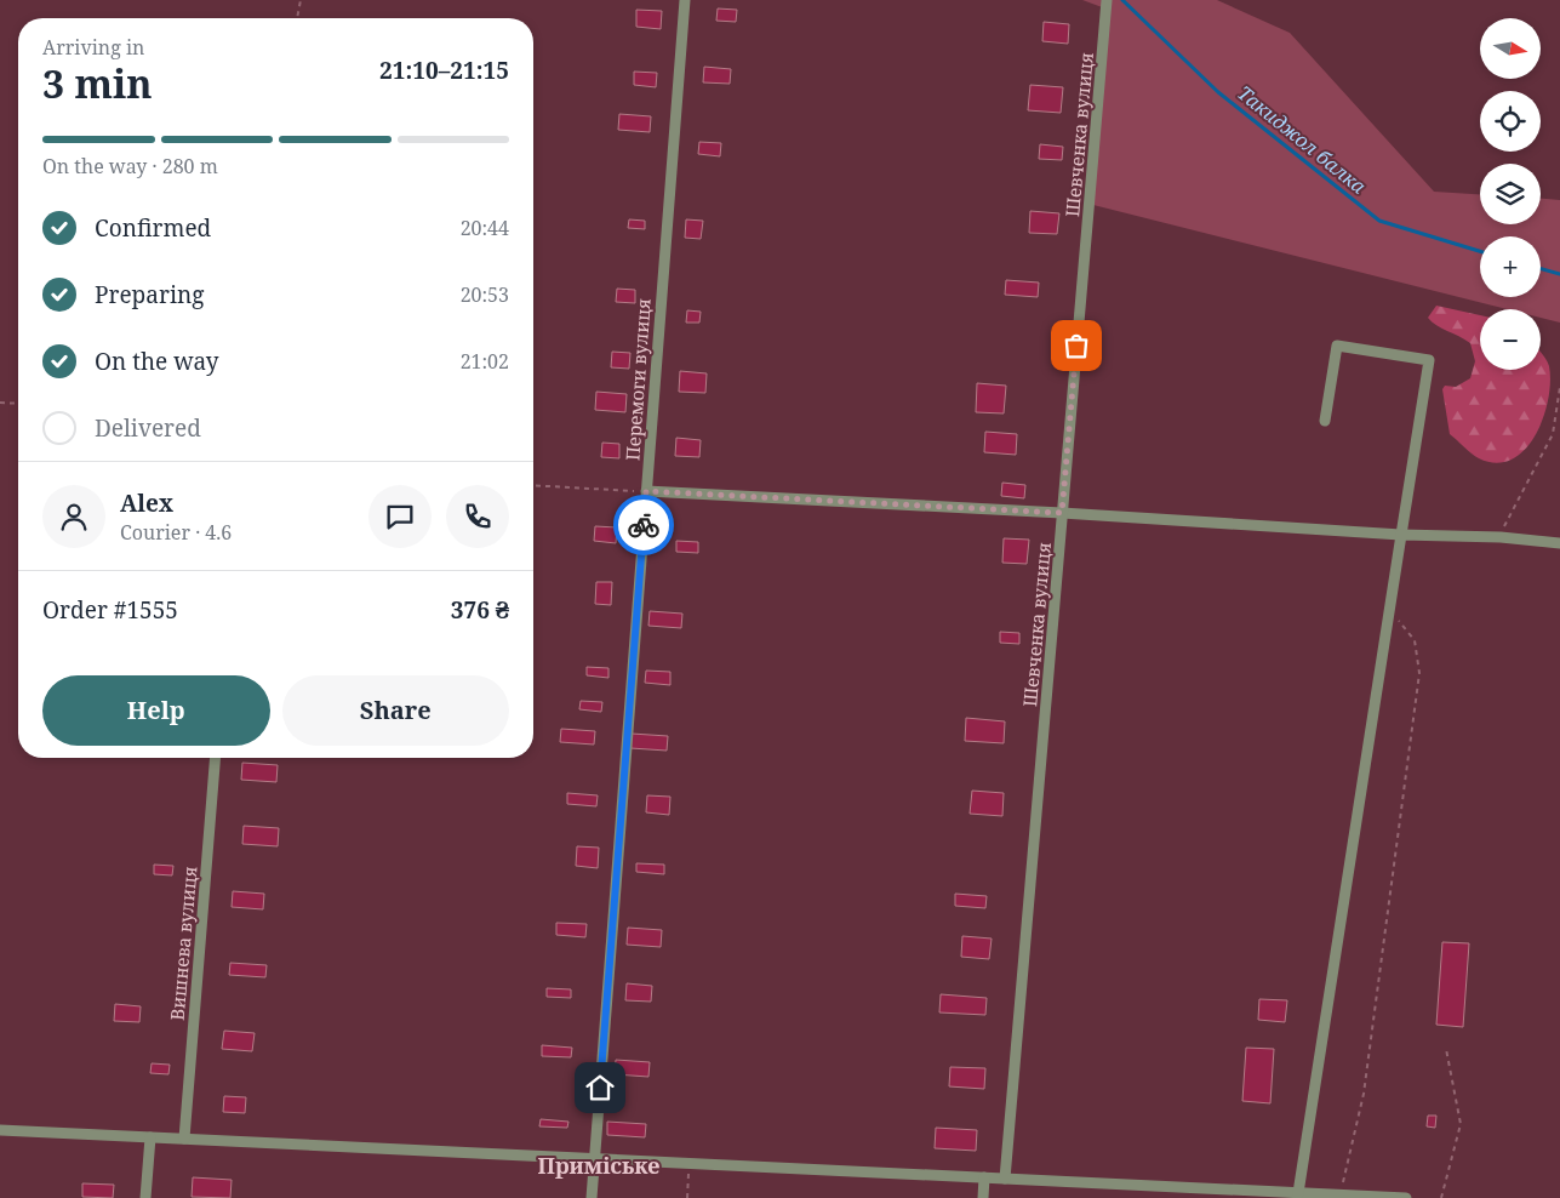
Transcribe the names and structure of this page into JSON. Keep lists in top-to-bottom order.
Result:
{
  "streets": {
    "street": ["Шевченка вулиця", "Перемоги вулиця", "Вишнева вулиця"]
  },
  "districts": ["Приміське"],
  "water": ["Такиджол балка"],
  "north": "right",
  "page": {
    "map_buttons": ["+", "−"],
    "heading": ["3 min", "Arriving in", "21:10–21:15"],
    "panel": [
      "Alex",
      "Courier · 4.6",
      "Order #1555",
      "376 ₴"
    ],
    "bar": "On the way · 280 m",
    "list": [
      ["Confirmed", "20:44"],
      ["Preparing", "20:53"],
      ["On the way", "21:02"],
      "Delivered"
    ],
    "buttons": ["Help", "Share"]
  }
}
